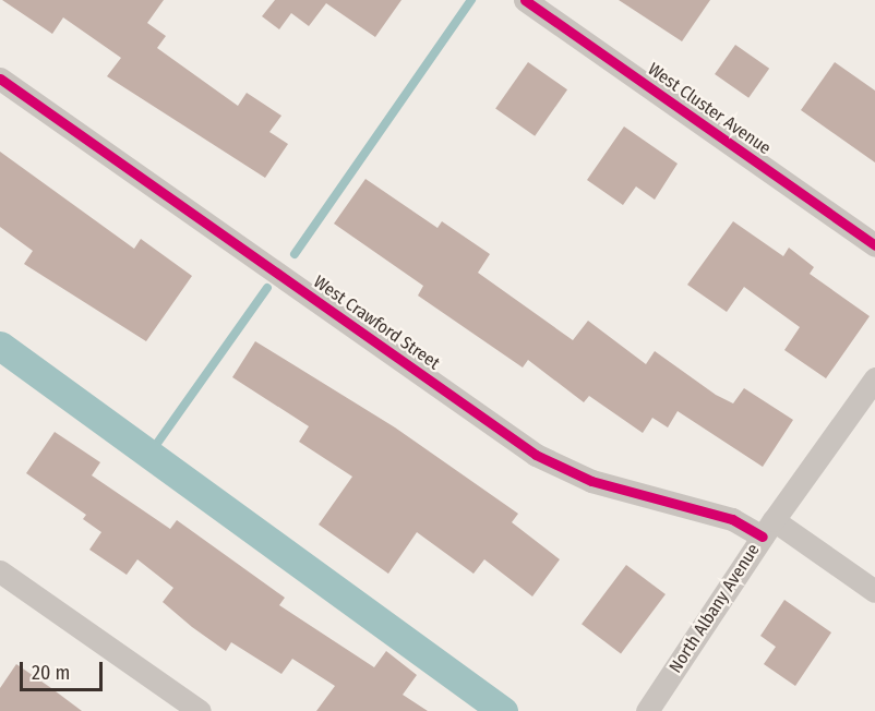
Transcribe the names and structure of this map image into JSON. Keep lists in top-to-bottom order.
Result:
{
  "streets": {
    "street": ["West Cluster Avenue", "West Crawford Street", "North Albany Avenue"]
  },
  "crossings": [
    ["West Crawford Street", "North Albany Avenue"]
  ],
  "scale_bar": "20 m"
}
